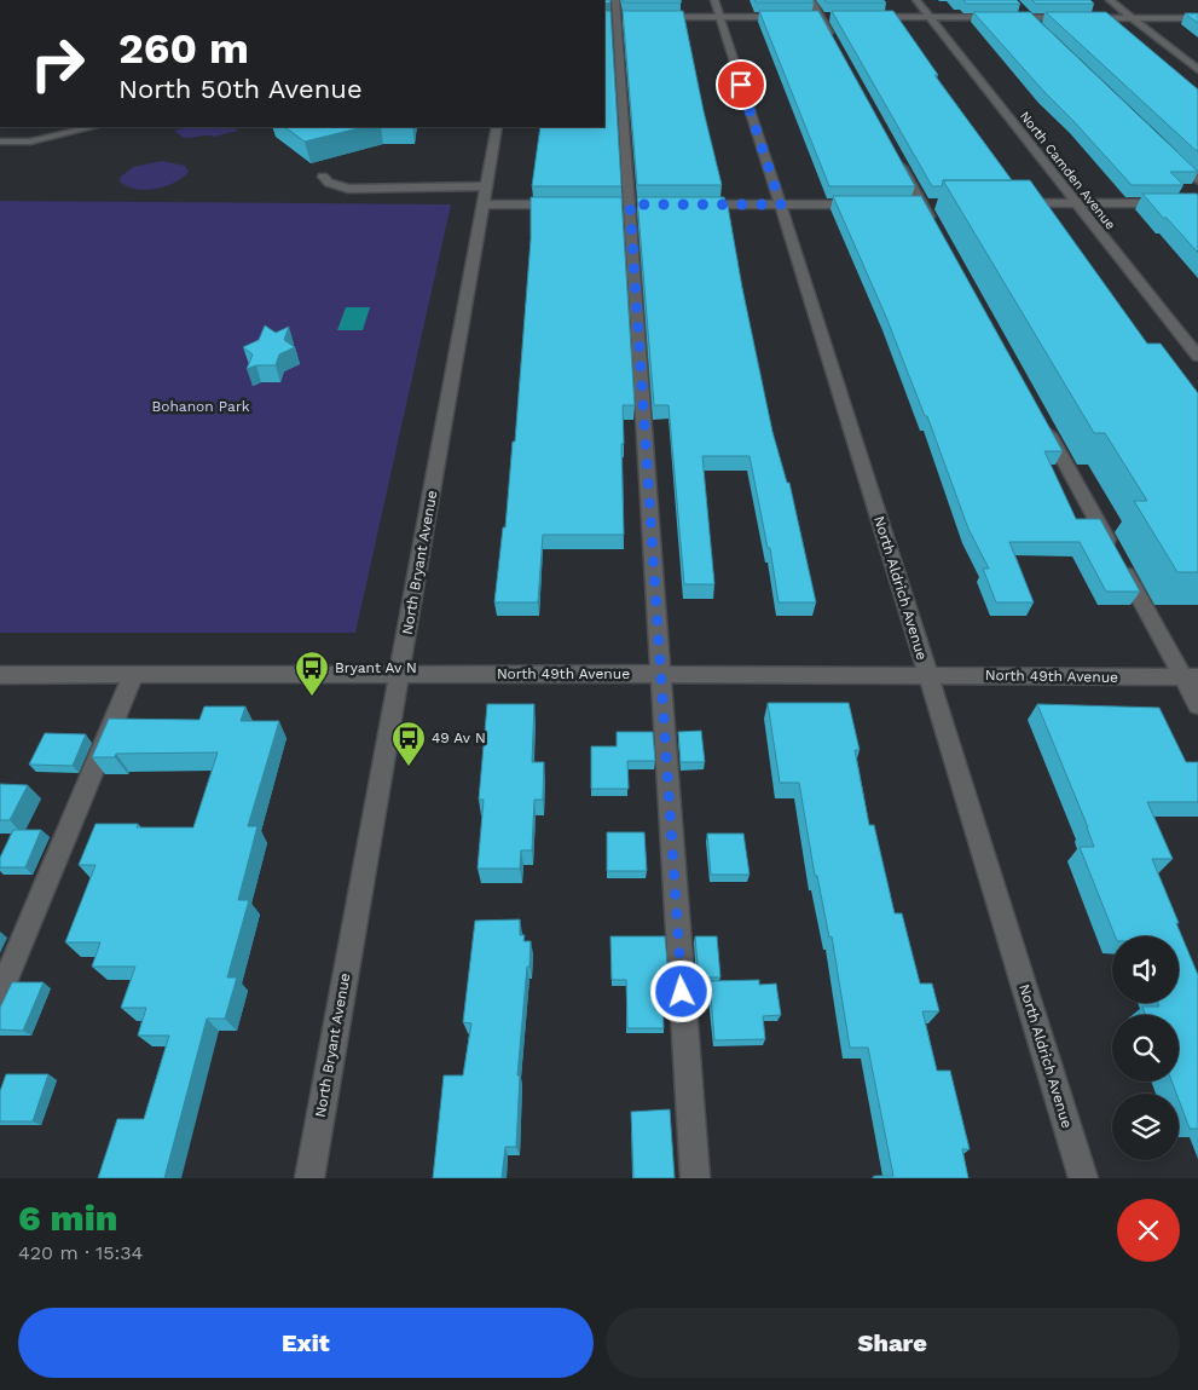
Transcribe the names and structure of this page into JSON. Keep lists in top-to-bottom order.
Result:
{
  "streets": {
    "street": [
      "North Camden Avenue",
      "North Bryant Avenue",
      "North Aldrich Avenue",
      "North 49th Avenue"
    ]
  },
  "crossings": [
    ["North Bryant Avenue", "North 49th Avenue"],
    ["North Aldrich Avenue", "North 49th Avenue"]
  ],
  "parks": ["Bohanon Park"],
  "places": {
    "bus stop": ["Bryant Av N", "49 Av N"]
  },
  "page": {
    "turn": ["260 m", "North 50th Avenue"],
    "heading": ["6 min", "420 m · 15:34"],
    "buttons": ["Exit", "Share"]
  }
}
